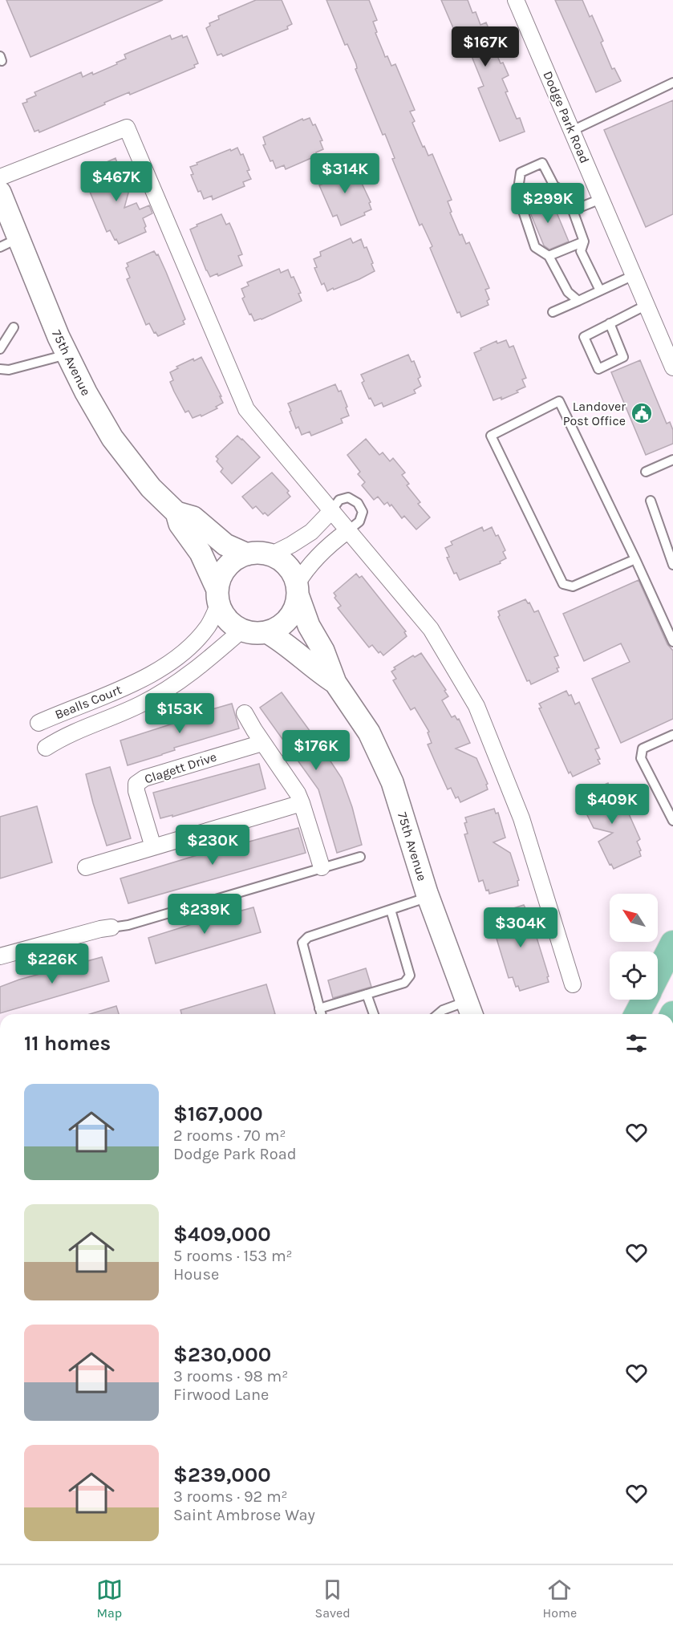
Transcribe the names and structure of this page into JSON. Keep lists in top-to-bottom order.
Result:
{
  "streets": {
    "street": [
      "Dodge Park Road",
      "75th Avenue",
      "Bealls Court",
      "Clagett Drive"
    ]
  },
  "crossings": [
    ["75th Avenue", "Bealls Court"]
  ],
  "places": {
    "public building": ["Landover Post Office"]
  },
  "north": "top left",
  "page": {
    "price": [
      "$167K",
      "$314K",
      "$467K",
      "$299K",
      "$153K",
      "$176K",
      "$409K",
      "$230K",
      "$239K",
      "$304K",
      "$226K"
    ],
    "heading": "11 homes",
    "list": [
      {
        "name": "$167,000",
        "note": "2 rooms · 70 m² · Dodge Park Road"
      },
      {
        "name": "$409,000",
        "note": "5 rooms · 153 m² · House"
      },
      {
        "name": "$230,000",
        "note": "3 rooms · 98 m² · Firwood Lane"
      },
      {
        "name": "$239,000",
        "note": "3 rooms · 92 m² · Saint Ambrose Way"
      }
    ],
    "tabs": ["Map", "Saved", "Home"]
  }
}
